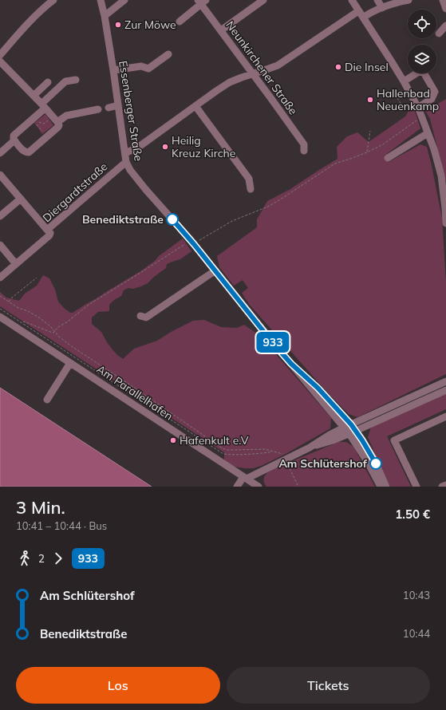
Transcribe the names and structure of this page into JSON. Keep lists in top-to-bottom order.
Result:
{
  "streets": {
    "street": [
      "Neunkirchener Straße",
      "Essenberger Straße",
      "Diergardtstraße",
      "Am Parallelhafen"
    ]
  },
  "crossings": [
    ["Essenberger Straße", "Diergardtstraße"]
  ],
  "places": [
    "Zur Möwe",
    "Die Insel",
    "Hallenbad Neuenkamp",
    "Heilig Kreuz Kirche",
    "Benediktstraße",
    "Hafenkult e.V",
    "Am Schlütershof"
  ],
  "lines": ["bus line 933"],
  "page": {
    "on_map": "933",
    "heading": ["3 Min.", "10:41 – 10:44 · Bus", "1.50 €"],
    "legs": ["2", "933"],
    "list": [
      {
        "name": "Am Schlütershof",
        "value": "10:43"
      },
      {
        "name": "Benediktstraße",
        "value": "10:44"
      }
    ],
    "buttons": ["Los", "Tickets"]
  }
}
